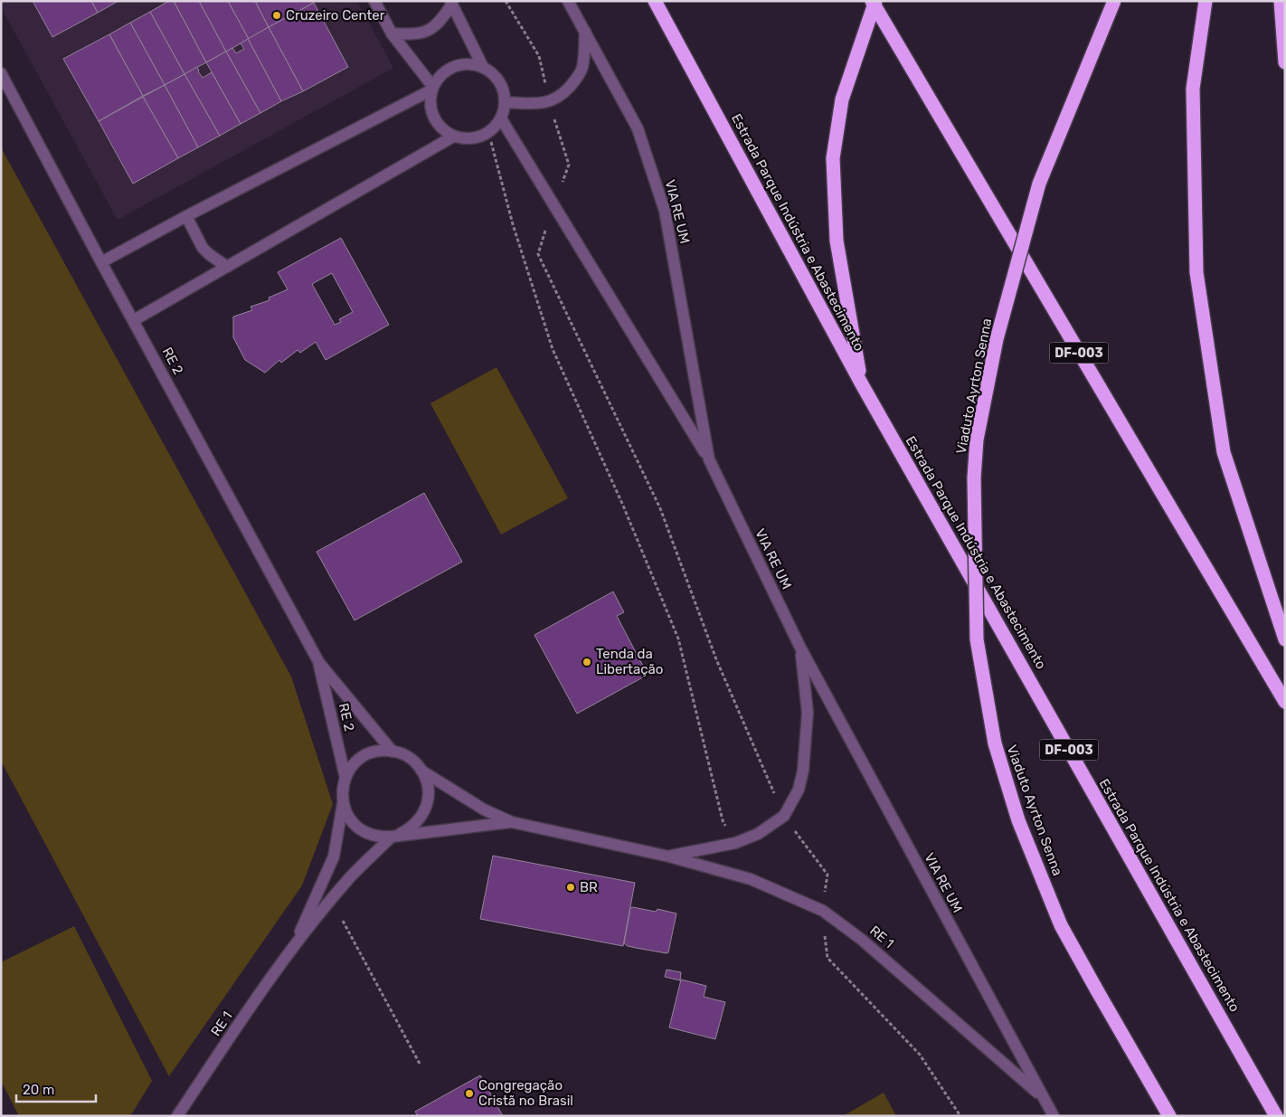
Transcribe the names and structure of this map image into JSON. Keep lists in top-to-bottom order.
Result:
{
  "streets": {
    "highway": ["Estrada Parque Indústria e Abastecimento", "DF-003", "Viaduto Ayrton Senna"],
    "street": ["VIA RE UM", "RE 2", "RE 1"]
  },
  "crossings": [
    ["VIA RE UM", "RE 1"],
    ["RE 2", "RE 1"]
  ],
  "places": [
    "Cruzeiro Center",
    "Tenda da Libertação",
    "BR",
    "Congregação Cristã no Brasil"
  ],
  "scale_bar": "20 m"
}
